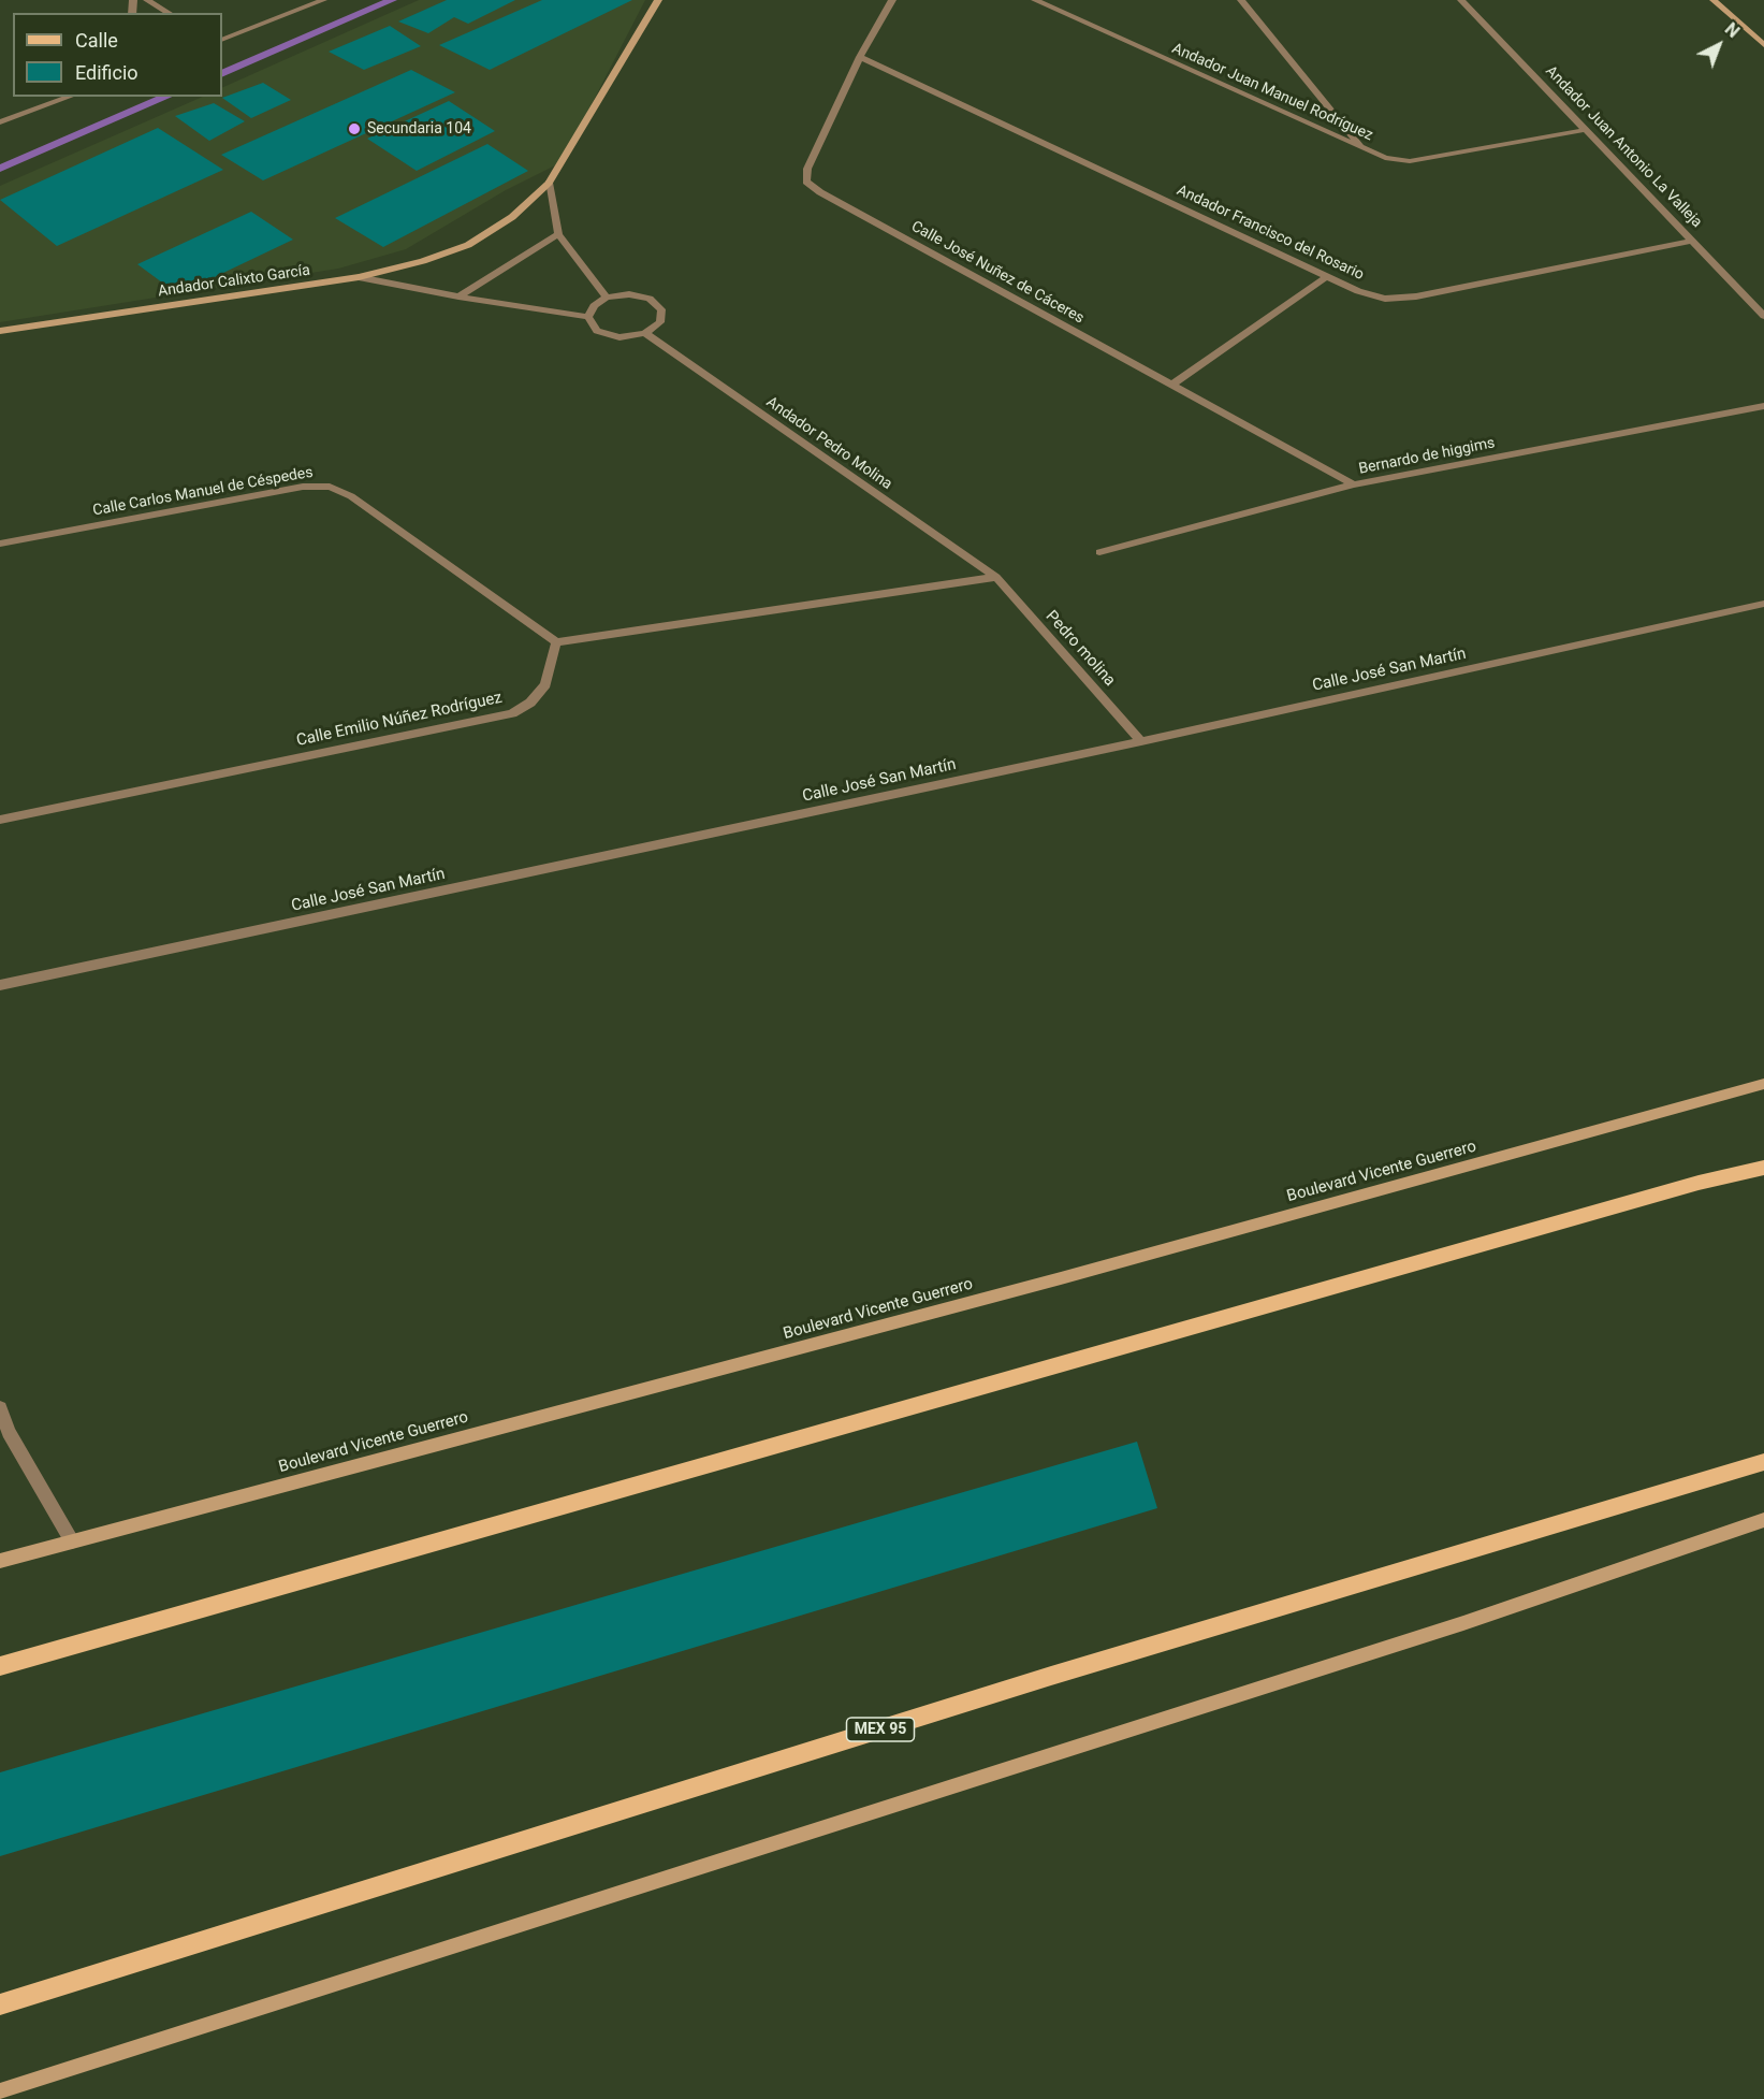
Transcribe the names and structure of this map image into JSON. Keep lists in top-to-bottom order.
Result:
{
  "streets": {
    "main road": ["Andador Calixto García", "Boulevard Vicente Guerrero", "MEX 95"],
    "street": [
      "Andador Juan Manuel Rodríguez",
      "Andador Juan Antonio La Valleja",
      "Andador Francisco del Rosario",
      "Calle José Nuñez de Cáceres",
      "Andador Pedro Molina",
      "Bernardo de higgims",
      "Calle Carlos Manuel de Céspedes",
      "Pedro molina",
      "Calle José San Martín",
      "Calle Emilio Núñez Rodríguez"
    ]
  },
  "crossings": [
    ["Andador Juan Manuel Rodríguez", "Andador Juan Antonio La Valleja"],
    ["Andador Juan Antonio La Valleja", "Andador Francisco del Rosario"],
    ["Andador Francisco del Rosario", "Calle José Nuñez de Cáceres"],
    ["Calle José Nuñez de Cáceres", "Bernardo de higgims"],
    ["Andador Pedro Molina", "Pedro molina"],
    ["Calle Carlos Manuel de Céspedes", "Calle Emilio Núñez Rodríguez"],
    ["Pedro molina", "Calle José San Martín"]
  ],
  "places": ["Secundaria 104"],
  "legend": ["Calle", "Edificio"],
  "north": "top right"
}
